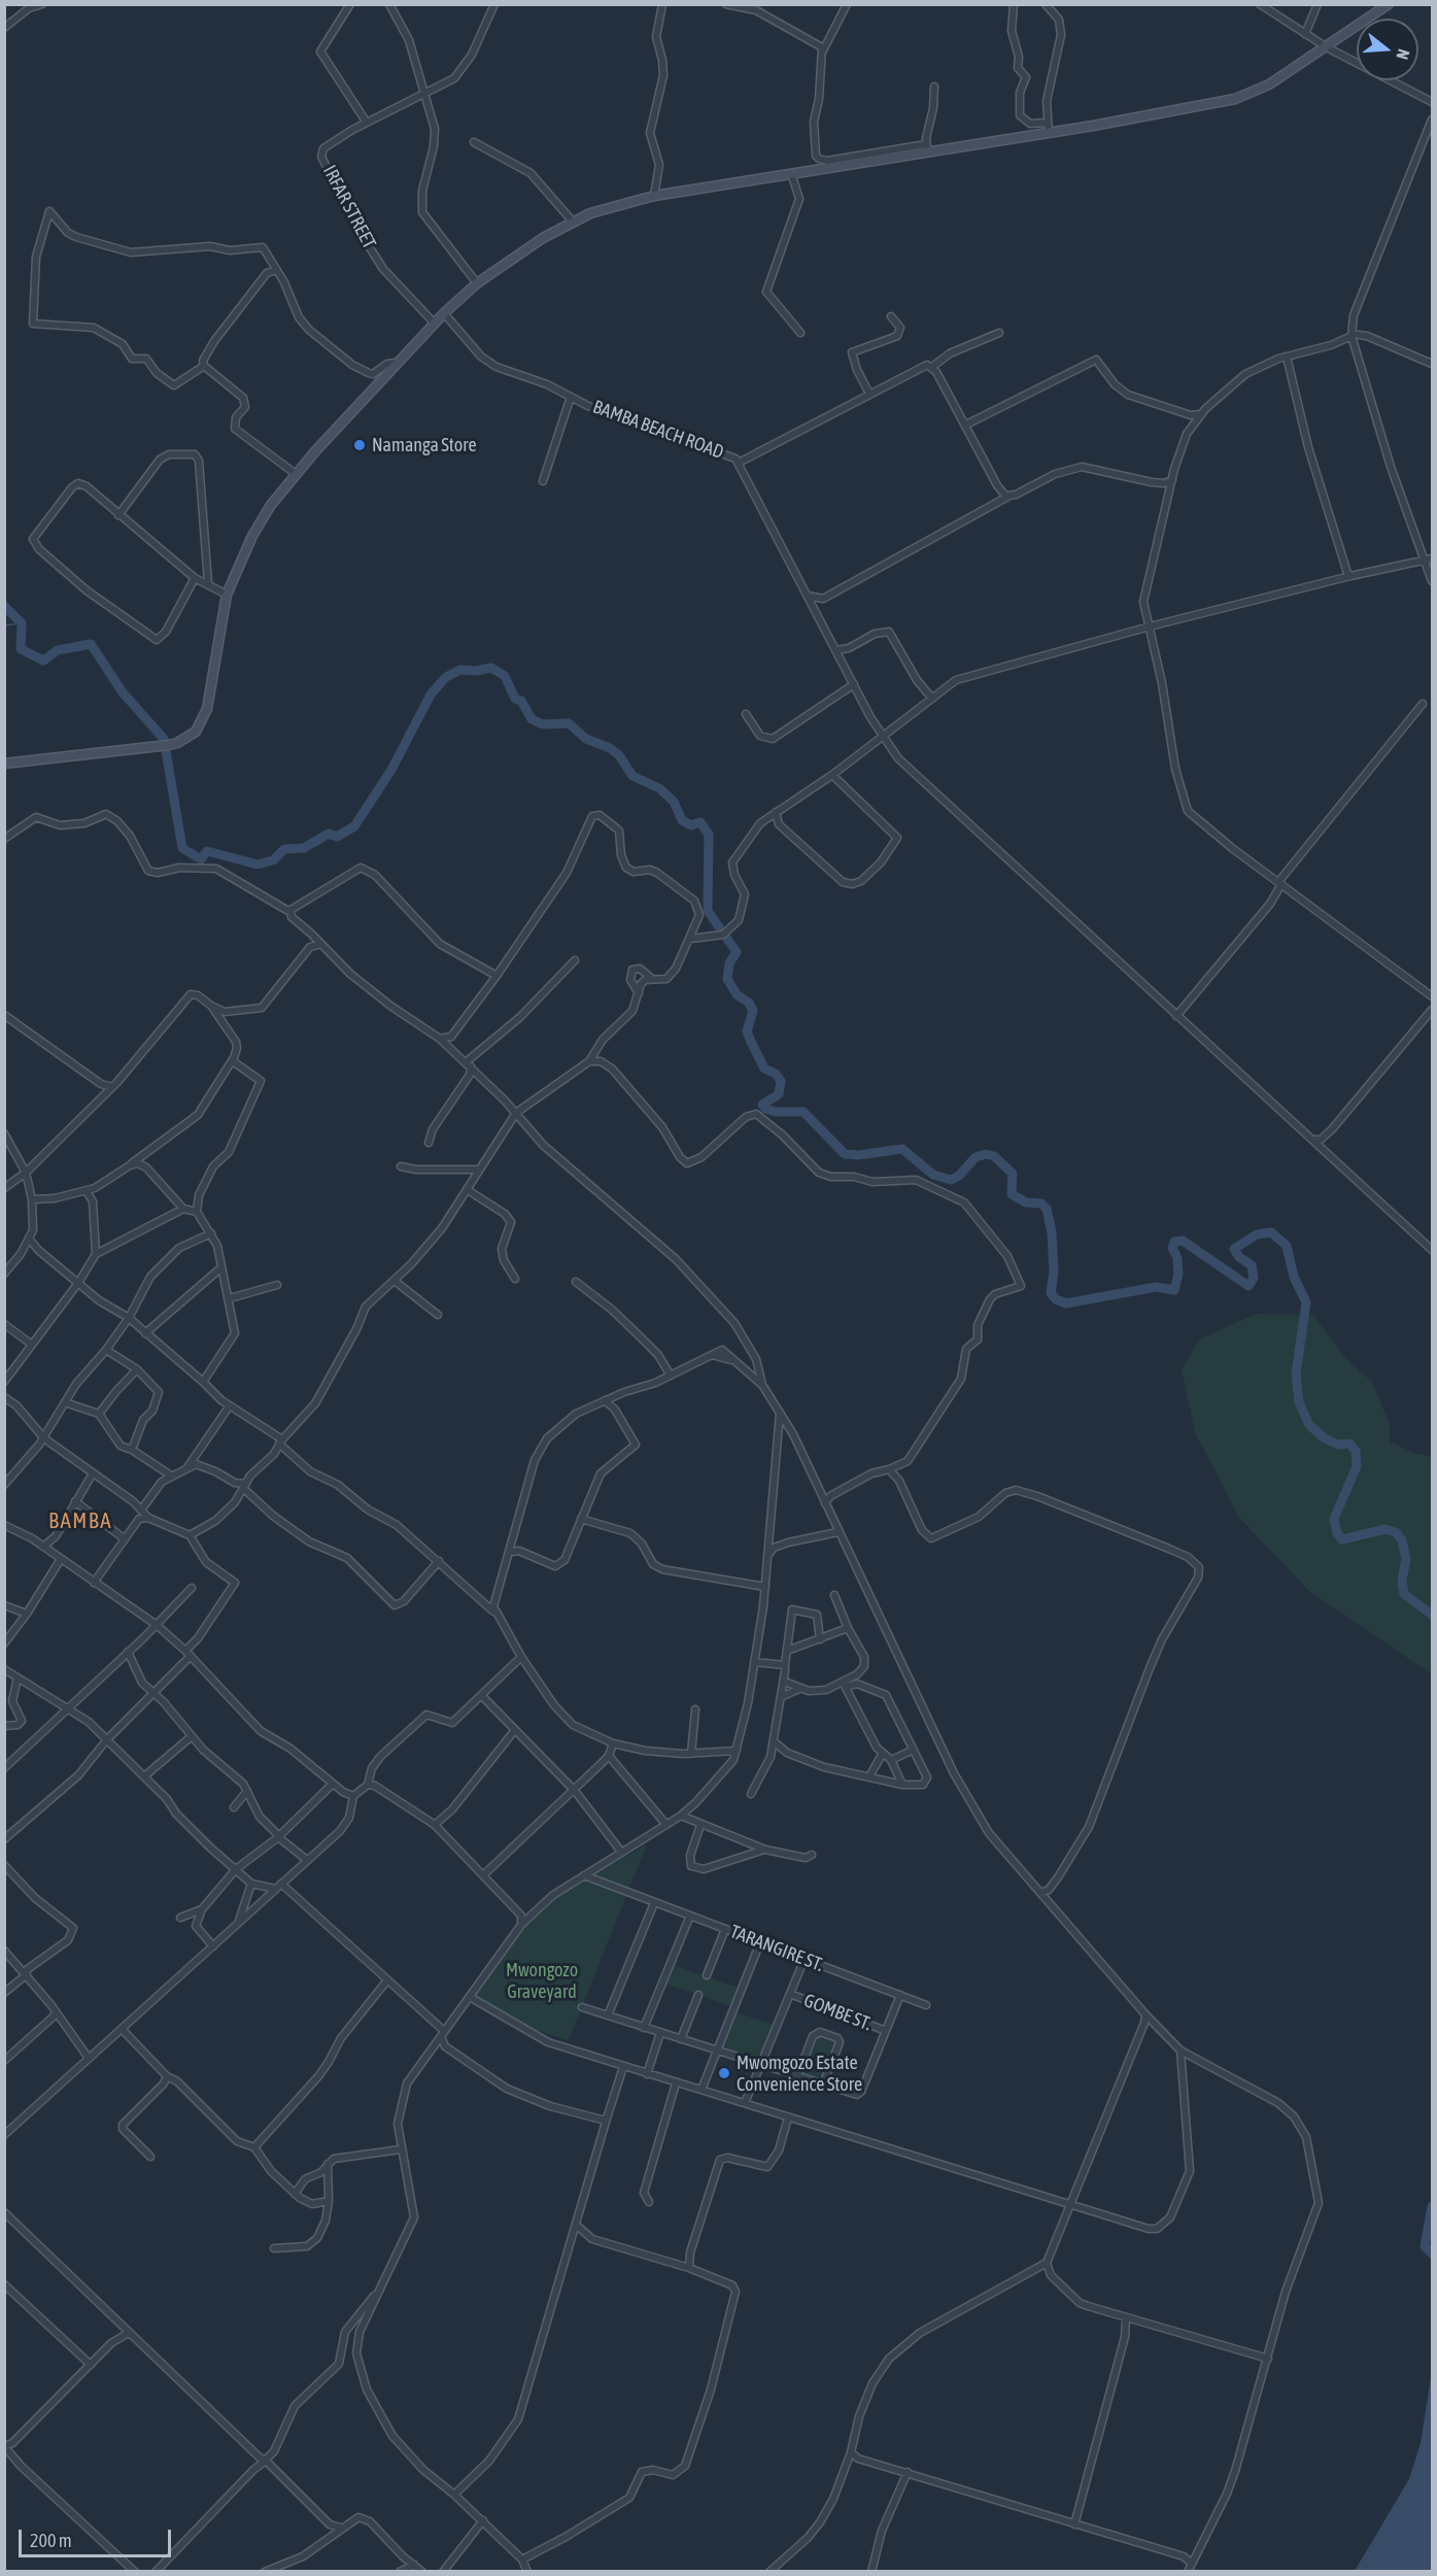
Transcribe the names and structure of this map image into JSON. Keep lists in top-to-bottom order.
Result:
{
  "streets": {
    "street": [
      "IRFAR STREET",
      "BAMBA BEACH ROAD",
      "TARANGIRE ST.",
      "GOMBE ST."
    ]
  },
  "districts": ["BAMBA"],
  "parks": ["Mwongozo Graveyard"],
  "places": ["Namanga Store", "Mwomgozo Estate Convenience Store"],
  "scale_bar": "200 m",
  "north": "right"
}
